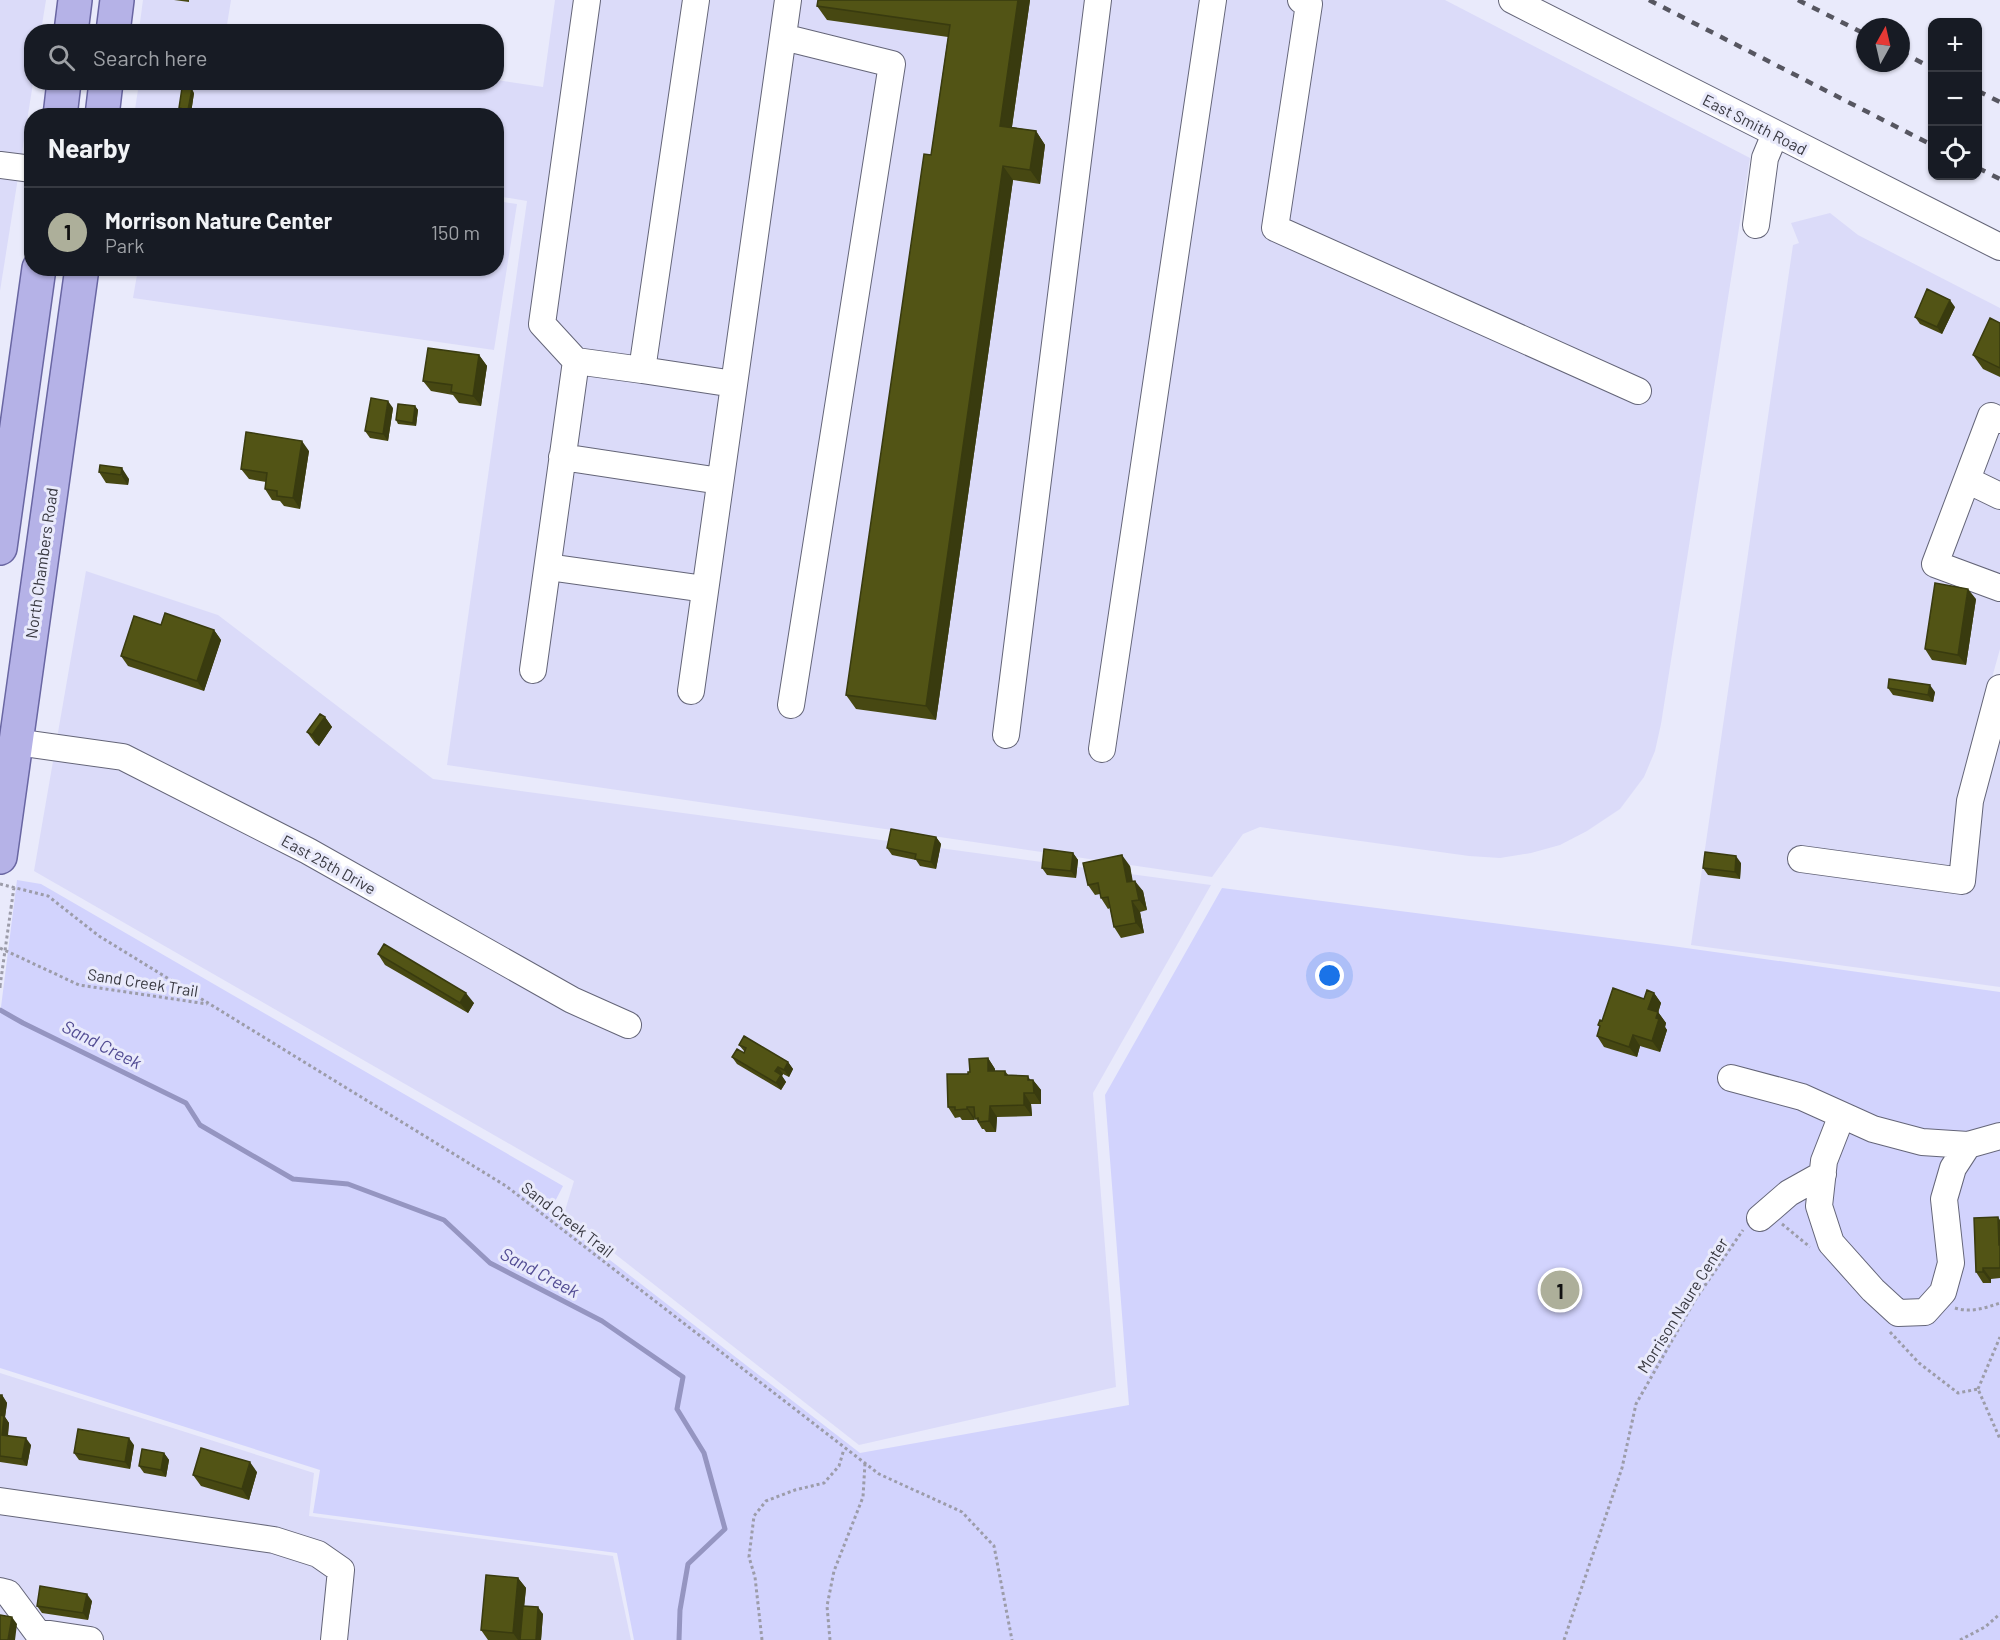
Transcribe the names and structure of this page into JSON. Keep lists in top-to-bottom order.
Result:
{
  "streets": {
    "main road": ["North Chambers Road"],
    "street": ["East Smith Road", "East 25th Drive"],
    "path": ["Sand Creek Trail", "Morrison Naure Center"]
  },
  "crossings": [
    ["North Chambers Road", "East 25th Drive"]
  ],
  "water": ["Sand Creek"],
  "north": "top",
  "page": {
    "map_buttons": ["+", "−"],
    "search": "Search here",
    "heading": "Nearby",
    "list": [
      {
        "mark": "1",
        "name": "Morrison Nature Center",
        "note": "Park",
        "value": "150 m"
      }
    ],
    "pins": "1"
  }
}
